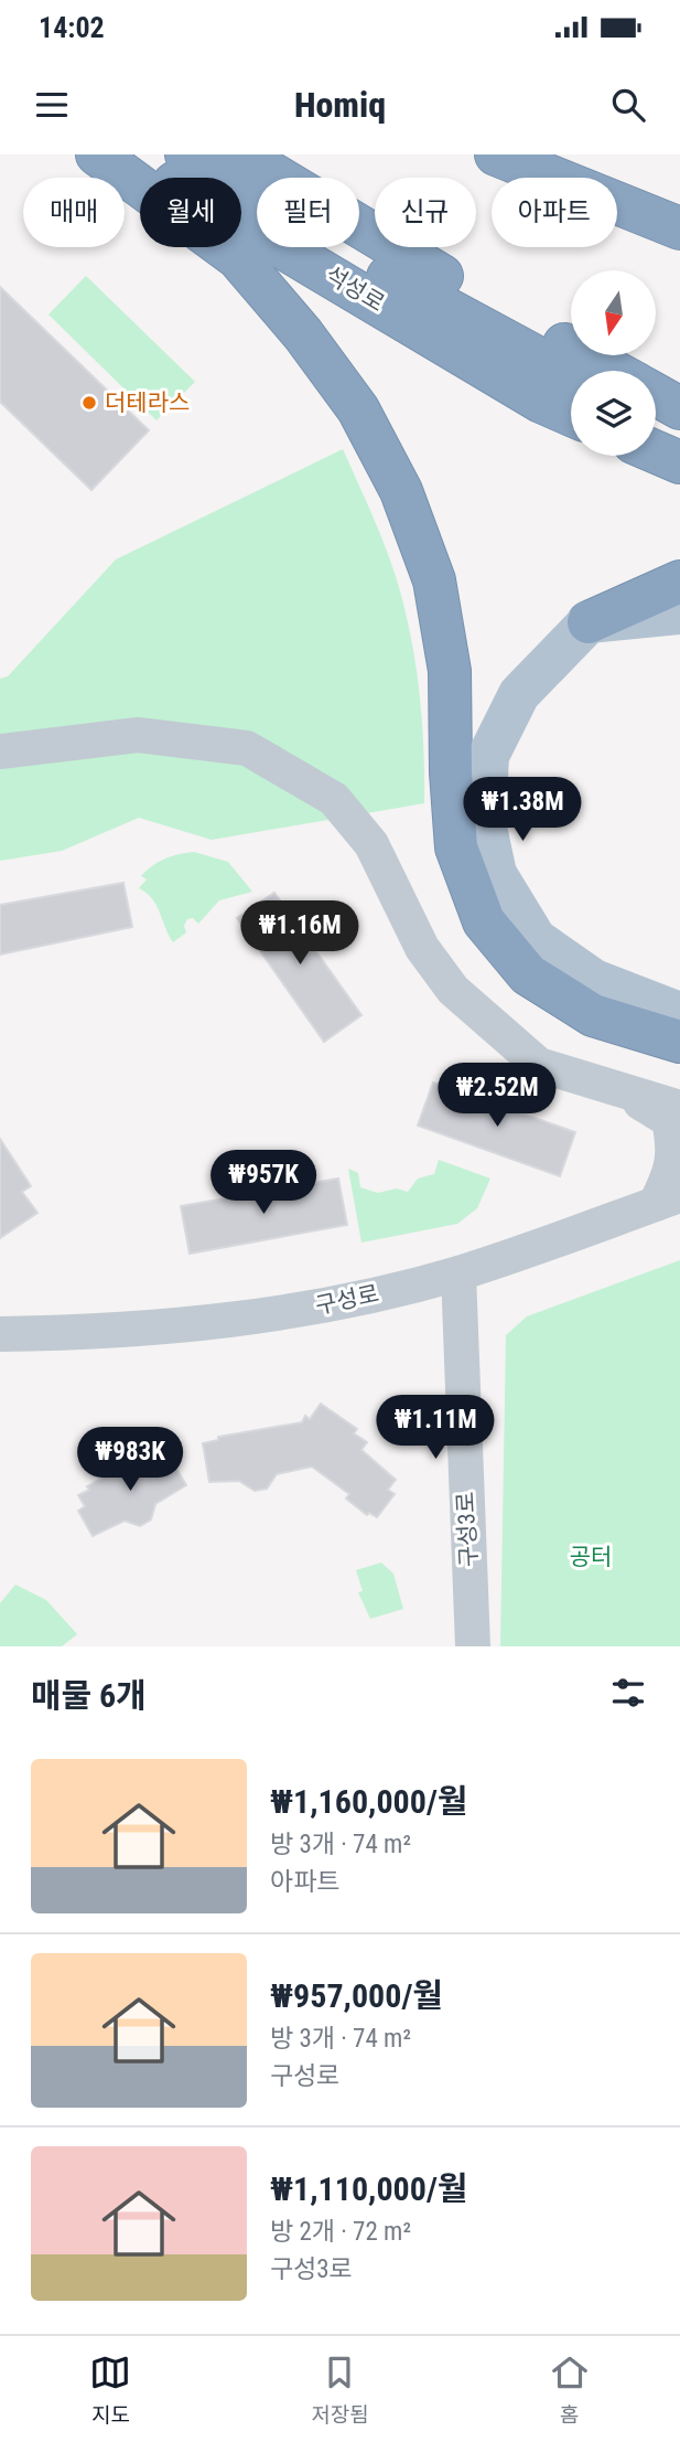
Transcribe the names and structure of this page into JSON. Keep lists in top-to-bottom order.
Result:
{
  "streets": {
    "highway": ["석성로"],
    "street": ["구성로", "구성3로"]
  },
  "crossings": [
    ["구성로", "구성3로"]
  ],
  "parks": ["공터"],
  "places": ["더테라스"],
  "north": "bottom",
  "page": {
    "status": "14:02",
    "header": "Homiq",
    "chip": [
      "매매",
      "월세",
      "필터",
      "신규",
      "아파트"
    ],
    "price": [
      "₩1.38M",
      "₩1.16M",
      "₩2.52M",
      "₩957K",
      "₩1.11M",
      "₩983K"
    ],
    "heading": "매물 6개",
    "list": [
      {
        "name": "₩1,160,000/월",
        "note": "방 3개 · 74 m² · 아파트"
      },
      {
        "name": "₩957,000/월",
        "note": "방 3개 · 74 m² · 구성로"
      },
      {
        "name": "₩1,110,000/월",
        "note": "방 2개 · 72 m² · 구성3로"
      }
    ],
    "tabs": ["지도", "저장됨", "홈"]
  }
}
